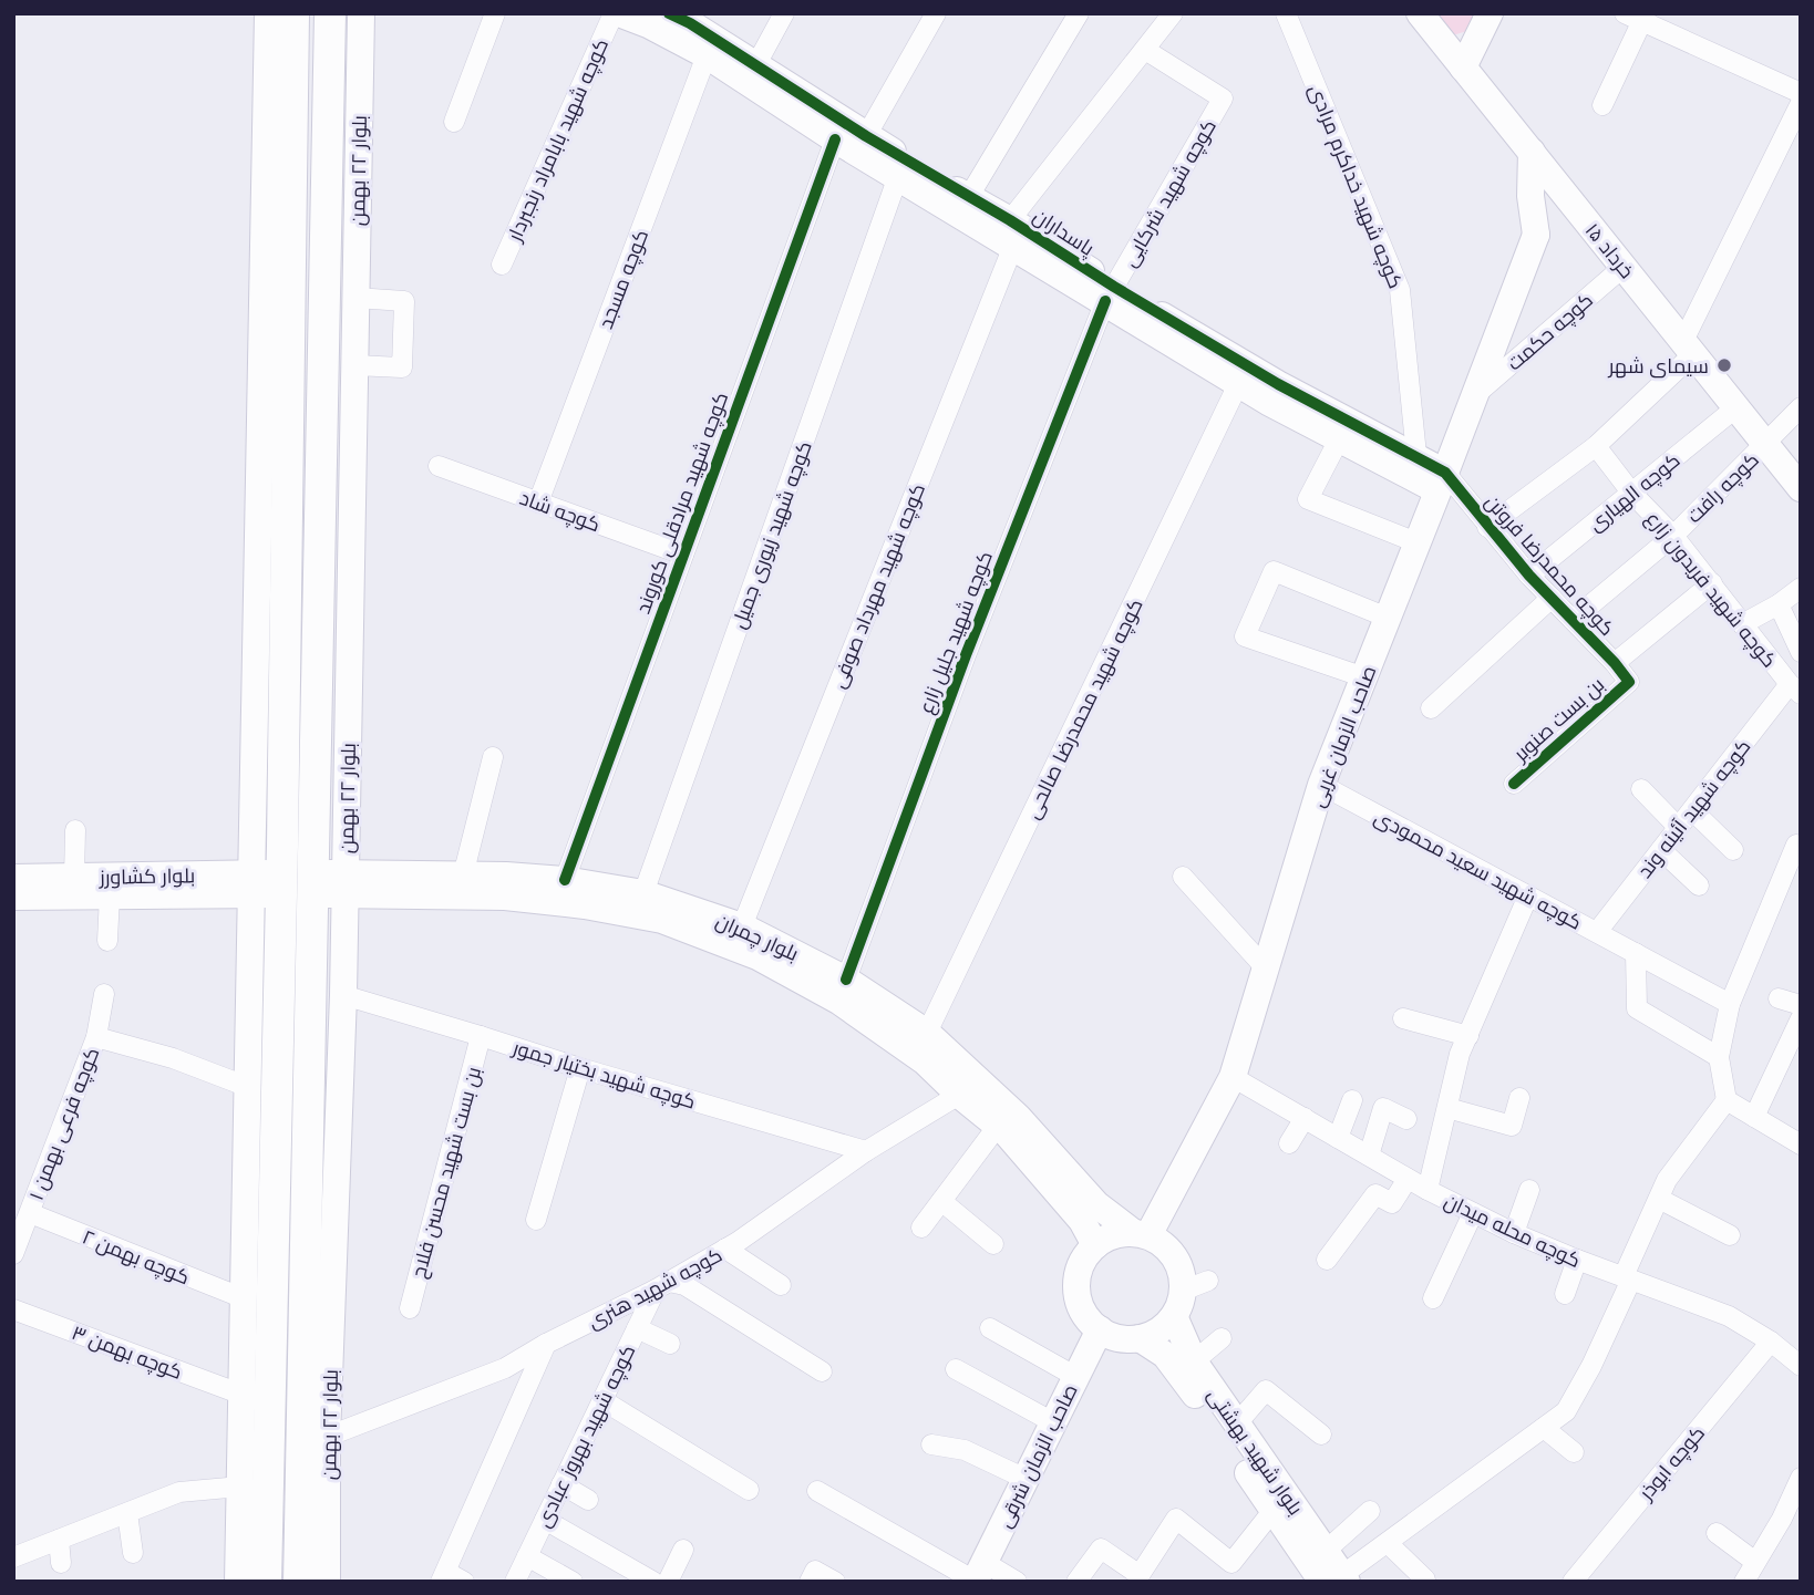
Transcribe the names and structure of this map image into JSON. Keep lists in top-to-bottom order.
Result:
{
  "streets": {
    "main road": [
      "بلوار ۲۲ بهمن",
      "پاسداران",
      "۱۵ خرداد",
      "صاحب الزمان غربی",
      "بلوار کشاورز",
      "بلوار چمران",
      "بلوار شهید بهشتی",
      "صاحب الزمان شرقی"
    ],
    "street": [
      "کوچه شهید بابامراد رنجبردار",
      "کوچه شهید خداکرم مرادی",
      "کوچه شهید شرکایی",
      "کوچه مسجد",
      "کوچه حکمت",
      "کوچه رافت",
      "کوچه الهیاری",
      "کوچه شهید مرادقلی کوروند",
      "کوچه شاد",
      "کوچه شهید زیوری جمیل",
      "کوچه محمدرضا فروتن",
      "کوچه شهید مهرداد صوفی",
      "کوچه شهید فریدون زارع",
      "کوچه شهید جلیل زارع",
      "کوچه شهید محمدرضا صالحی",
      "بن بست صنوبر",
      "کوچه شهید آئینه وند",
      "کوچه شهید سعید محمودی",
      "کوچه شهید بختیار جمور",
      "کوچه فرعی بهمن ۱",
      "بن بست شهید محسن فلاح",
      "کوچه محله میدان",
      "کوچه بهمن ۲",
      "کوچه شهید هنری",
      "کوچه بهمن ۳",
      "کوچه شهید بهروز عبادی",
      "کوچه ابوذر"
    ]
  },
  "crossings": [
    ["کوچه شهید بابامراد رنجبردار", "پاسداران"],
    ["بلوار ۲۲ بهمن", "بلوار چمران"],
    ["بلوار ۲۲ بهمن", "کوچه شهید بختیار جمور"],
    ["بلوار ۲۲ بهمن", "کوچه شهید هنری"],
    ["کوچه شهید خداکرم مرادی", "پاسداران"],
    ["کوچه شهید شرکایی", "پاسداران"],
    ["کوچه شهید شرکایی", "کوچه شهید مهرداد صوفی"],
    ["کوچه شهید شرکایی", "کوچه شهید جلیل زارع"],
    ["پاسداران", "کوچه مسجد"],
    ["پاسداران", "کوچه شهید مرادقلی کوروند"],
    ["پاسداران", "کوچه شهید زیوری جمیل"],
    ["پاسداران", "کوچه محمدرضا فروتن"],
    ["پاسداران", "کوچه شهید مهرداد صوفی"],
    ["پاسداران", "کوچه شهید جلیل زارع"],
    ["پاسداران", "کوچه شهید محمدرضا صالحی"],
    ["پاسداران", "صاحب الزمان غربی"],
    ["۱۵ خرداد", "کوچه حکمت"],
    ["۱۵ خرداد", "کوچه رافت"],
    ["۱۵ خرداد", "کوچه الهیاری"],
    ["کوچه مسجد", "کوچه شاد"],
    ["کوچه حکمت", "صاحب الزمان غربی"],
    ["کوچه رافت", "کوچه محمدرضا فروتن"],
    ["کوچه رافت", "کوچه شهید فریدون زارع"],
    ["کوچه الهیاری", "کوچه محمدرضا فروتن"],
    ["کوچه الهیاری", "کوچه شهید فریدون زارع"],
    ["کوچه شهید مرادقلی کوروند", "کوچه شاد"],
    ["کوچه شهید مرادقلی کوروند", "بلوار چمران"],
    ["کوچه شهید زیوری جمیل", "بلوار چمران"],
    ["کوچه محمدرضا فروتن", "کوچه شهید فریدون زارع"],
    ["کوچه محمدرضا فروتن", "بن بست صنوبر"],
    ["کوچه محمدرضا فروتن", "صاحب الزمان غربی"],
    ["کوچه شهید مهرداد صوفی", "بلوار چمران"],
    ["کوچه شهید فریدون زارع", "کوچه شهید آئینه وند"],
    ["کوچه شهید جلیل زارع", "بلوار چمران"],
    ["کوچه شهید محمدرضا صالحی", "بلوار چمران"],
    ["صاحب الزمان غربی", "کوچه شهید سعید محمودی"],
    ["صاحب الزمان غربی", "بلوار چمران"],
    ["صاحب الزمان غربی", "کوچه محله میدان"],
    ["صاحب الزمان غربی", "بلوار شهید بهشتی"],
    ["صاحب الزمان غربی", "صاحب الزمان شرقی"],
    ["کوچه شهید آئینه وند", "کوچه شهید سعید محمودی"],
    ["بلوار کشاورز", "بلوار چمران"],
    ["بلوار چمران", "کوچه شهید هنری"],
    ["بلوار چمران", "بلوار شهید بهشتی"],
    ["بلوار چمران", "صاحب الزمان شرقی"],
    ["کوچه شهید بختیار جمور", "بن بست شهید محسن فلاح"],
    ["کوچه شهید بختیار جمور", "کوچه شهید هنری"],
    ["کوچه فرعی بهمن ۱", "کوچه بهمن ۲"],
    ["کوچه محله میدان", "کوچه ابوذر"],
    ["کوچه شهید هنری", "کوچه شهید بهروز عبادی"],
    ["بلوار شهید بهشتی", "صاحب الزمان شرقی"]
  ],
  "places": ["سیمای شهر"]
}
